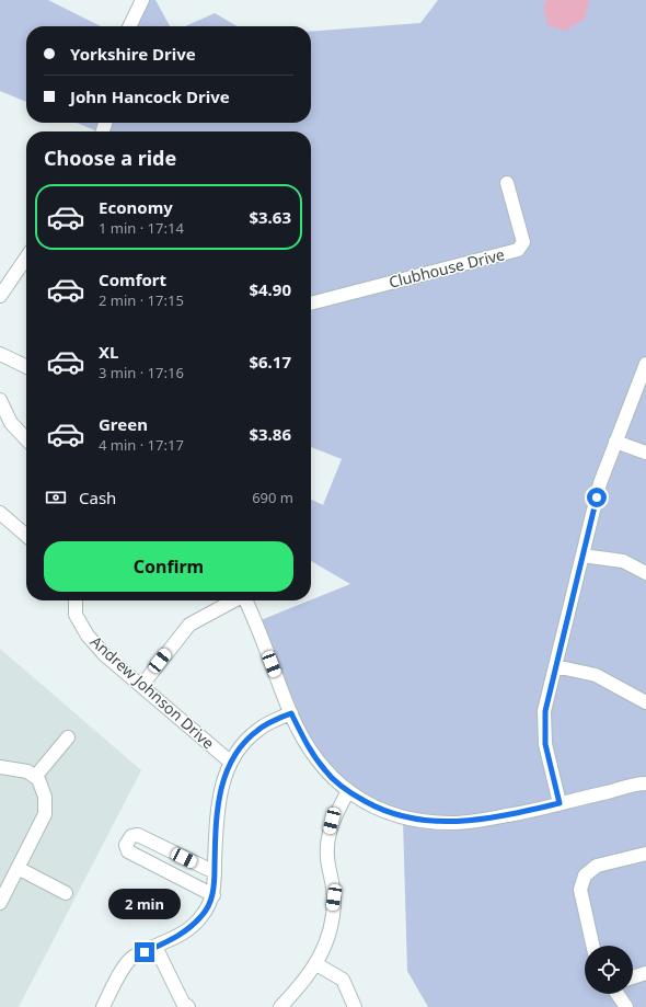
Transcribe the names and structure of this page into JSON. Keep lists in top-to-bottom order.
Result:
{
  "streets": {
    "street": ["Clubhouse Drive", "Andrew Johnson Drive"]
  },
  "page": {
    "banner": ["Yorkshire Drive", "John Hancock Drive"],
    "heading": "Choose a ride",
    "list": [
      {
        "name": "Economy",
        "note": "1 min · 17:14",
        "value": "$3.63"
      },
      {
        "name": "Comfort",
        "note": "2 min · 17:15",
        "value": "$4.90"
      },
      {
        "name": "XL",
        "note": "3 min · 17:16",
        "value": "$6.17"
      },
      {
        "name": "Green",
        "note": "4 min · 17:17",
        "value": "$3.86"
      }
    ],
    "pay": ["Cash", "690 m"],
    "buttons": "Confirm",
    "bubble": "2 min"
  }
}
